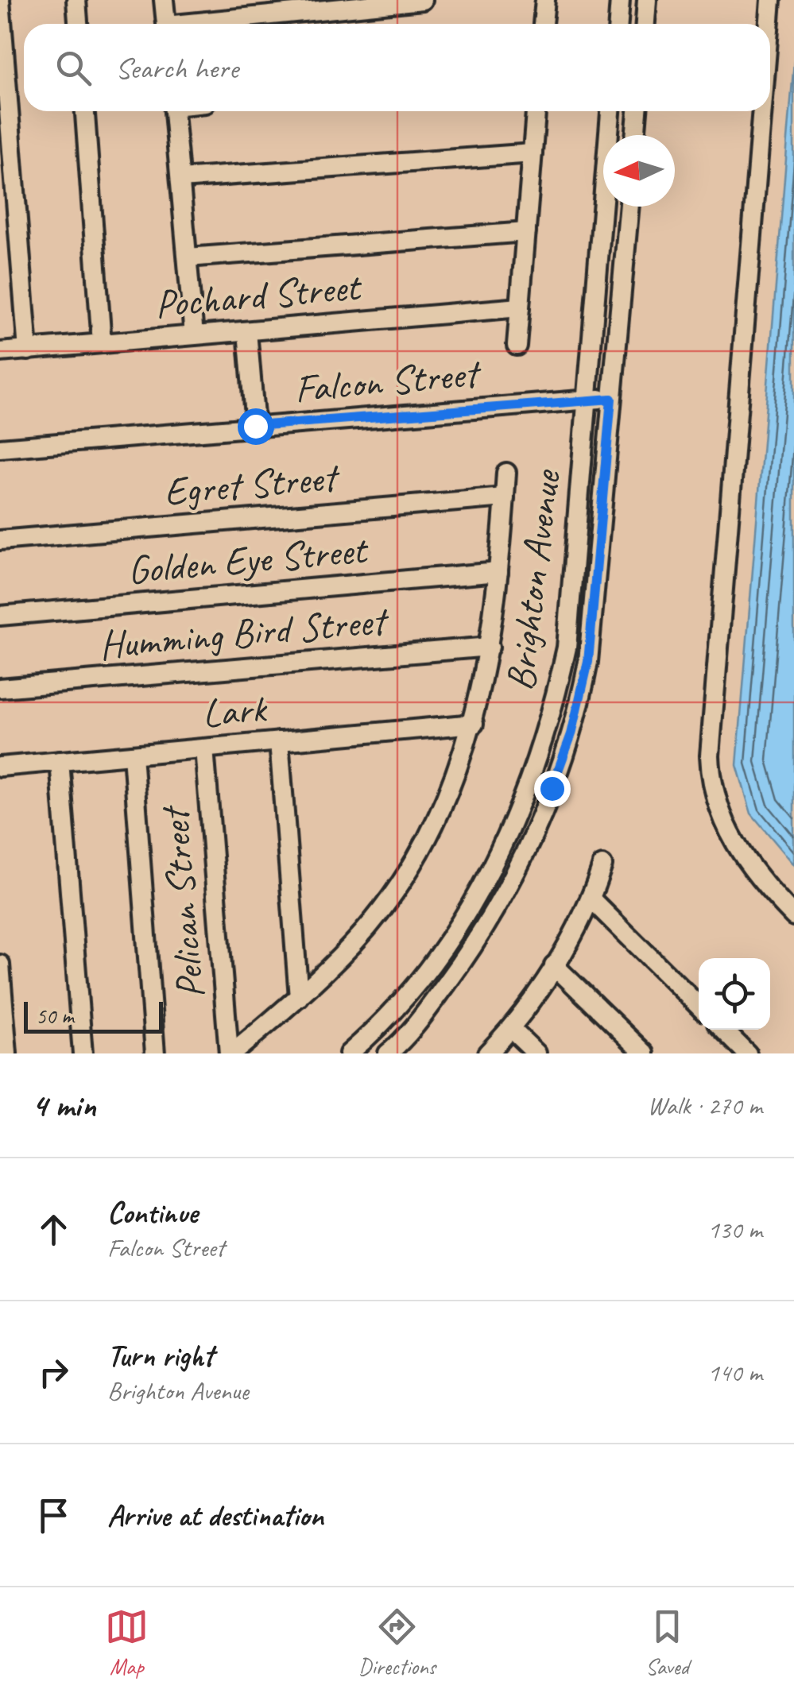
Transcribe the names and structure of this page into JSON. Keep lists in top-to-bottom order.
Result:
{
  "streets": {
    "street": [
      "Pochard Street",
      "Falcon Street",
      "Egret Street",
      "Golden Eye Street",
      "Brighton Avenue",
      "Humming Bird Street",
      "Lark",
      "Pelican Street"
    ]
  },
  "crossings": [
    ["Falcon Street", "Brighton Avenue"],
    ["Lark", "Pelican Street"]
  ],
  "scale_bar": "50 m",
  "north": "left",
  "page": {
    "search": "Search here",
    "scale": "50 m",
    "heading": ["4 min", "Walk · 270 m"],
    "list": [
      ["Continue", "Falcon Street", "130 m"],
      ["Turn right", "Brighton Avenue", "140 m"],
      "Arrive at destination"
    ],
    "nav": ["Map", "Directions", "Saved"]
  }
}
